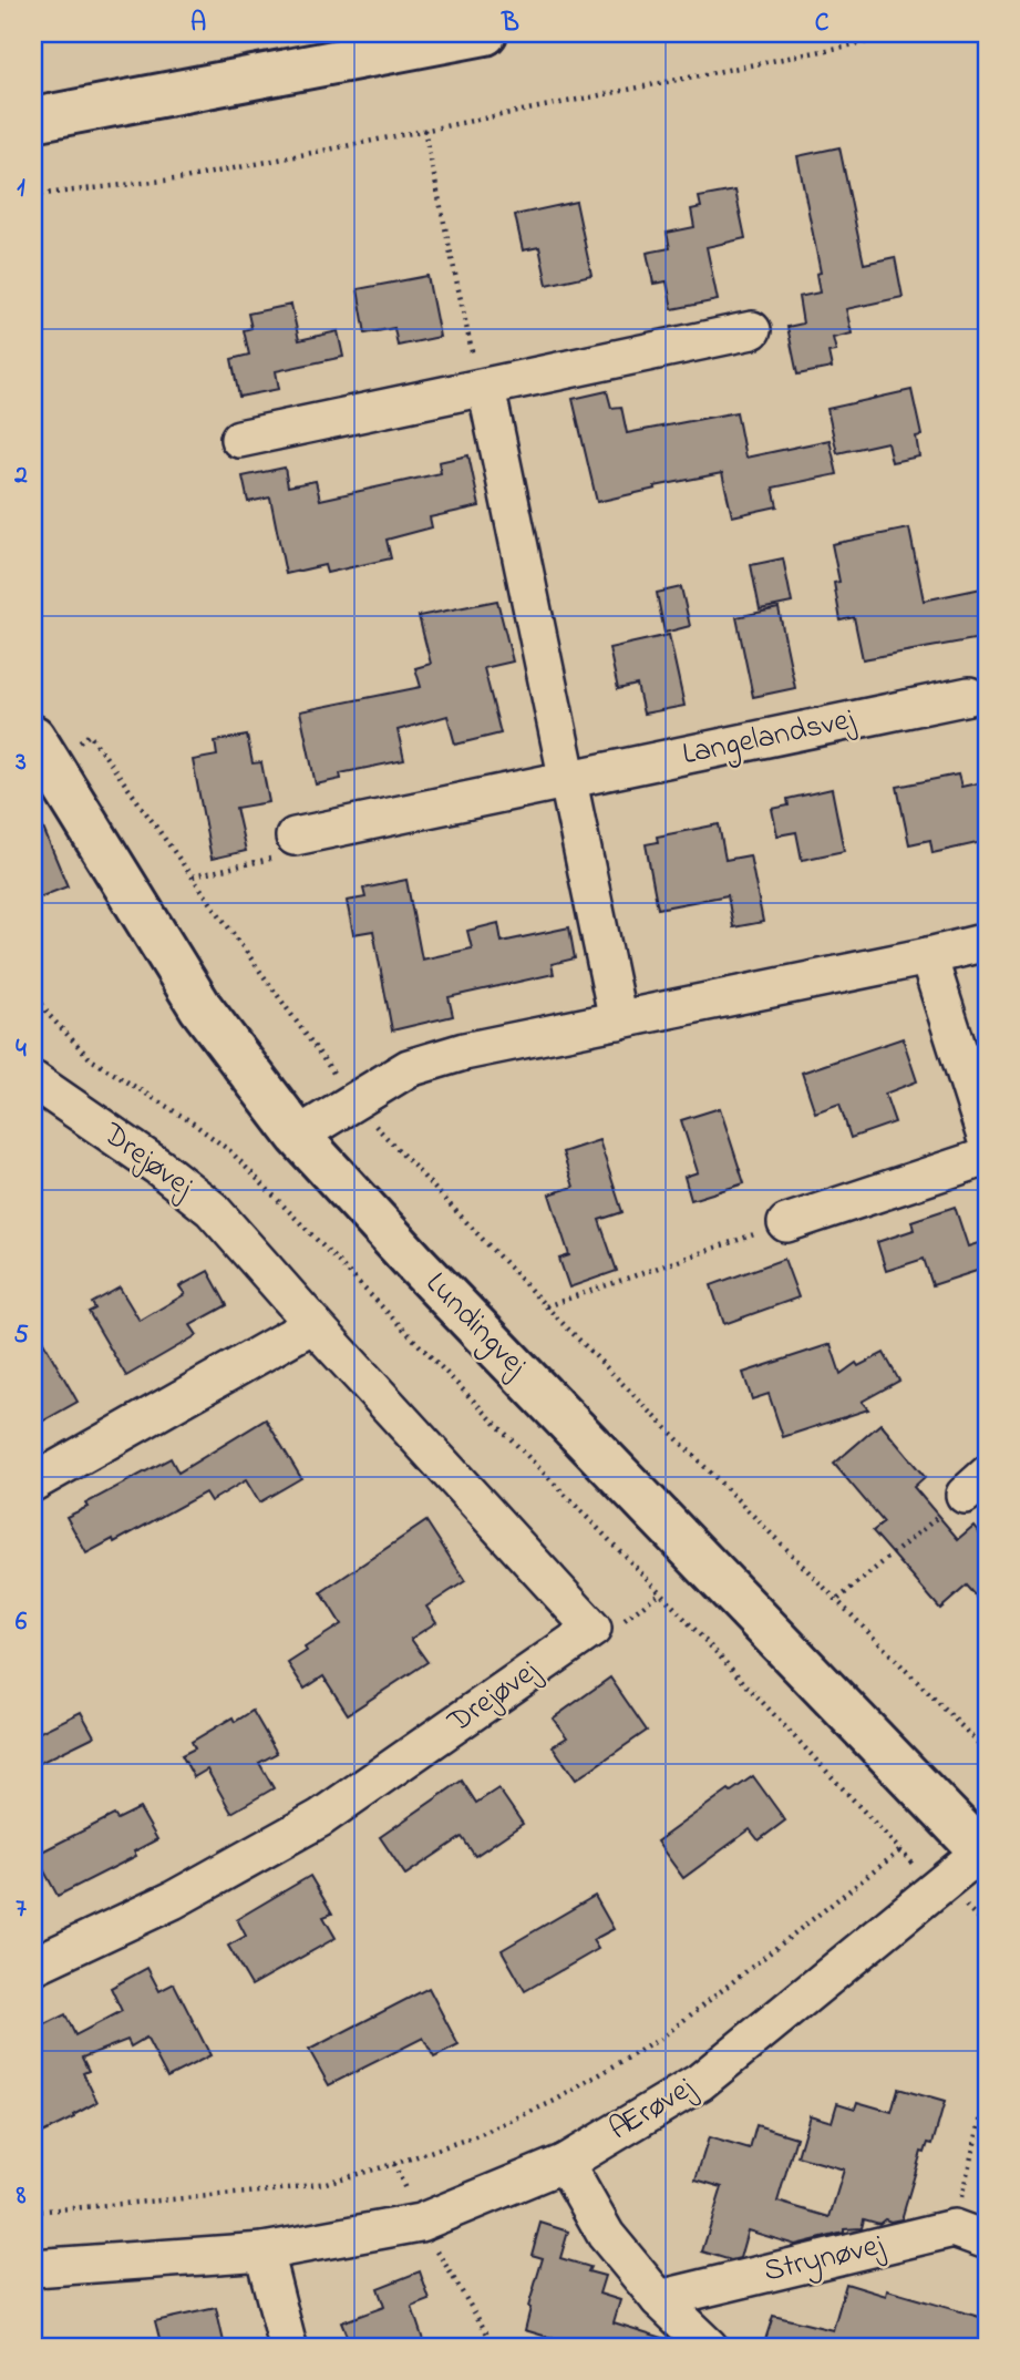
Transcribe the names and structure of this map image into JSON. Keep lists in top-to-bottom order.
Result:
{
  "streets": {
    "street": [
      "Langelandsvej",
      "Drejøvej",
      "Lundingvej",
      "Ærøvej",
      "Strynøvej"
    ]
  },
  "crossings": [
    ["Lundingvej", "Ærøvej"]
  ],
  "grid": {
    "columns": ["A", "B", "C"],
    "rows": [
      "1",
      "2",
      "3",
      "4",
      "5",
      "6",
      "7",
      "8"
    ]
  }
}
